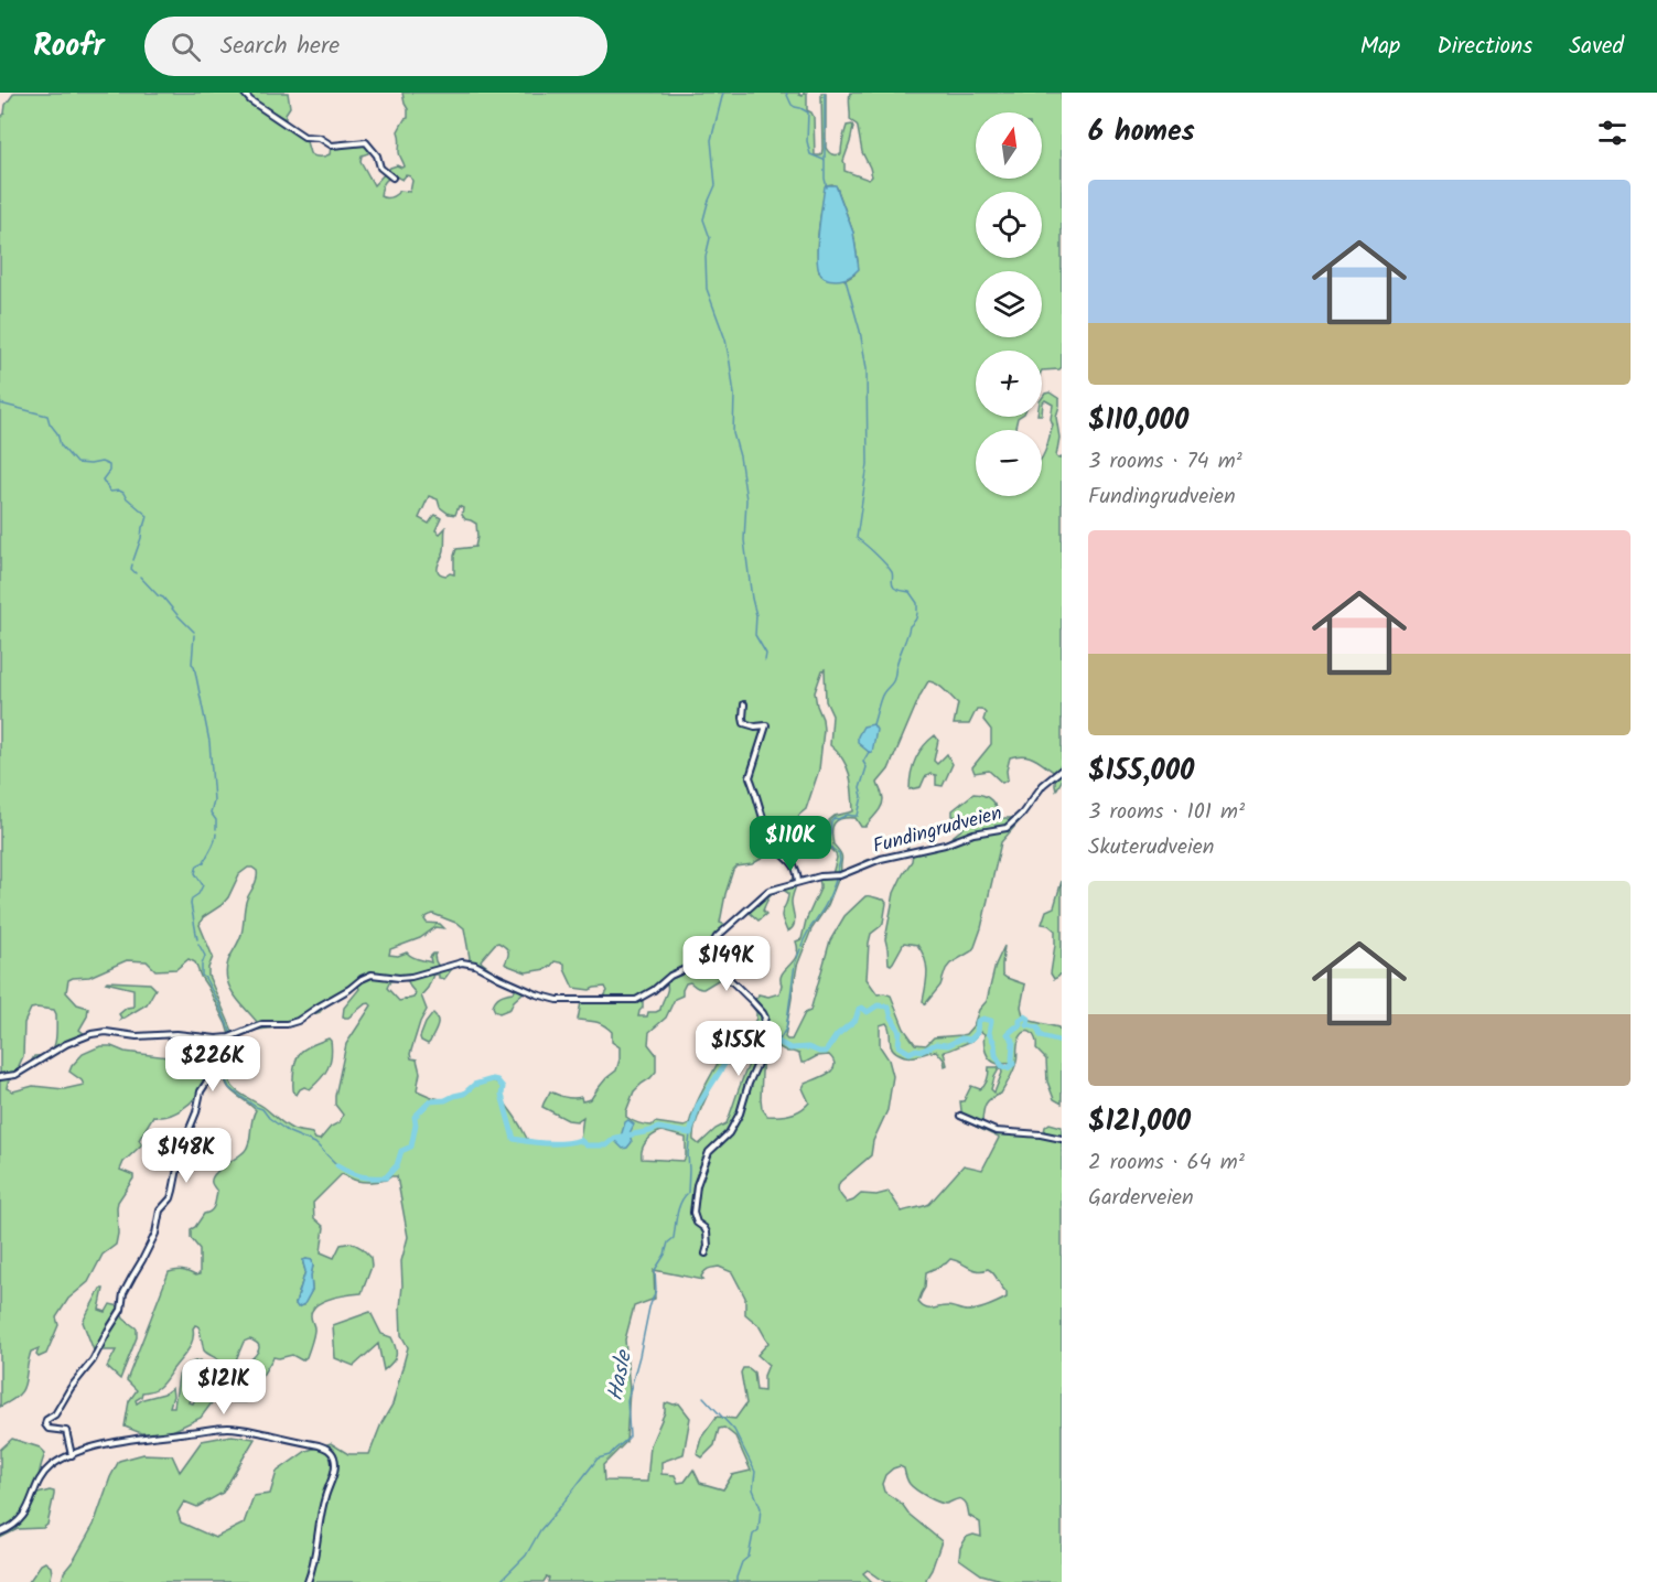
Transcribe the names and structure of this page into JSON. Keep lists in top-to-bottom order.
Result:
{
  "streets": {
    "street": ["Fundingrudveien"]
  },
  "water": ["Hasle"],
  "north": "top",
  "page": {
    "header": "Roofr",
    "search": "Search here",
    "nav": ["Map", "Directions", "Saved"],
    "heading": "6 homes",
    "map_buttons": ["+", "−"],
    "list": [
      {
        "name": "$110,000",
        "note": "3 rooms · 74 m² · Fundingrudveien"
      },
      {
        "name": "$155,000",
        "note": "3 rooms · 101 m² · Skuterudveien"
      },
      {
        "name": "$121,000",
        "note": "2 rooms · 64 m² · Garderveien"
      }
    ],
    "price": [
      "$110K",
      "$149K",
      "$155K",
      "$226K",
      "$148K",
      "$121K"
    ]
  }
}
